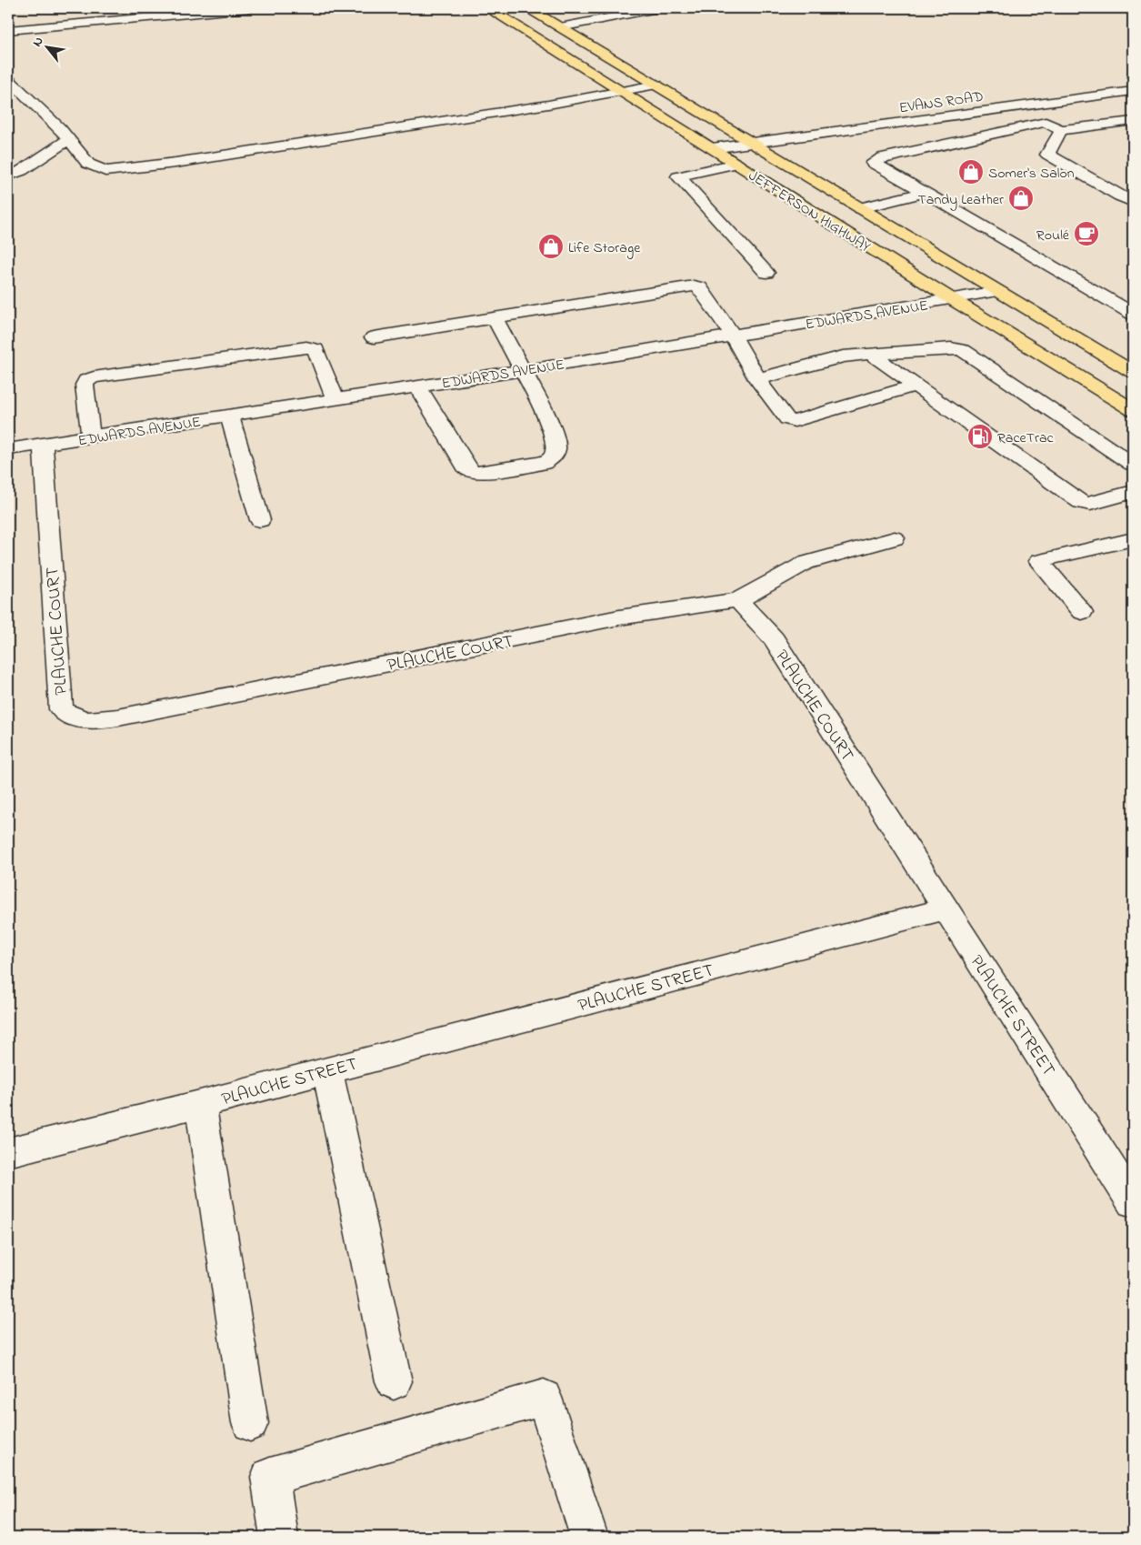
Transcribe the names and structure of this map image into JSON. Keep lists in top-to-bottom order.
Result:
{
  "streets": {
    "main road": ["JEFFERSON HIGHWAY"],
    "street": [
      "EVANS ROAD",
      "EDWARDS AVENUE",
      "PLAUCHE COURT",
      "PLAUCHE STREET"
    ]
  },
  "crossings": [
    ["EVANS ROAD", "JEFFERSON HIGHWAY"],
    ["JEFFERSON HIGHWAY", "EDWARDS AVENUE"],
    ["EDWARDS AVENUE", "PLAUCHE COURT"],
    ["PLAUCHE COURT", "PLAUCHE STREET"]
  ],
  "places": {
    "shop": ["Somer's Salon", "Tandy Leather", "Life Storage"],
    "cafe": ["Roulé"],
    "fuel station": ["RaceTrac"]
  },
  "north": "top left"
}
